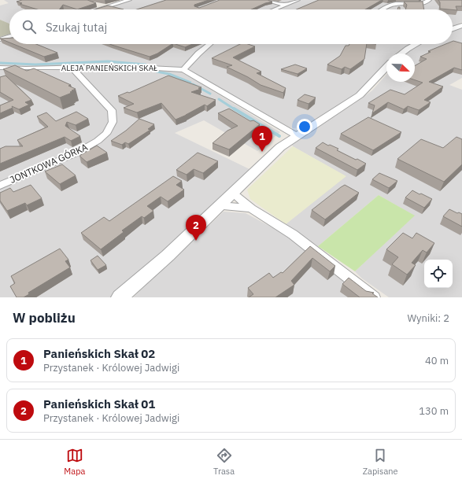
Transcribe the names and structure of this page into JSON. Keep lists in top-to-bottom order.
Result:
{
  "streets": {
    "street": ["ALEJA PANIEŃSKICH SKAŁ", "JONTKOWA GÓRKA"]
  },
  "crossings": [
    ["ALEJA PANIEŃSKICH SKAŁ", "JONTKOWA GÓRKA"]
  ],
  "north": "bottom right",
  "page": {
    "search": "Szukaj tutaj",
    "pins": ["1", "2"],
    "heading": ["W pobliżu", "Wyniki: 2"],
    "list": [
      {
        "mark": "1",
        "name": "Panieńskich Skał 02",
        "note": "Przystanek · Królowej Jadwigi",
        "value": "40 m"
      },
      {
        "mark": "2",
        "name": "Panieńskich Skał 01",
        "note": "Przystanek · Królowej Jadwigi",
        "value": "130 m"
      }
    ],
    "nav": ["Mapa", "Trasa", "Zapisane"]
  }
}
